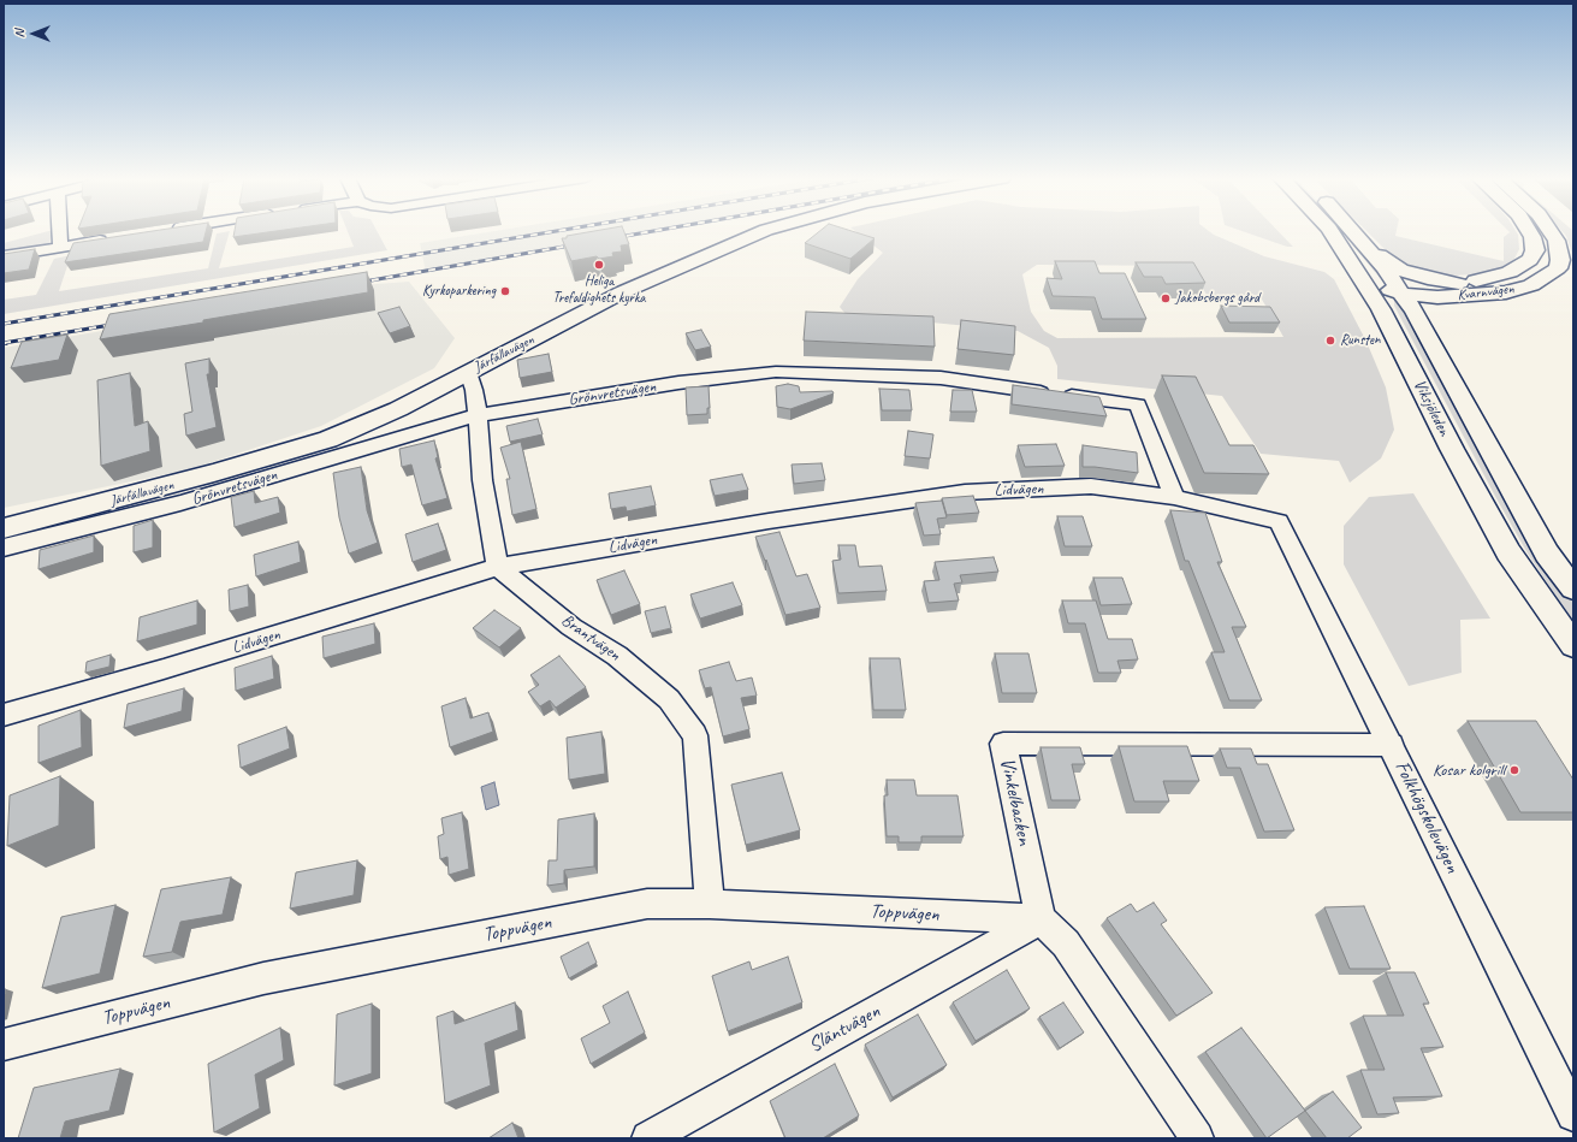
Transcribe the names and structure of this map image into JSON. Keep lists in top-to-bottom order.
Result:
{
  "streets": {
    "street": [
      "Kvarnvägen",
      "Järfällavägen",
      "Grönvretsvägen",
      "Viksjöleden",
      "Lidvägen",
      "Brantvägen",
      "Vinkelbacken",
      "Folkhögskolevägen",
      "Toppvägen",
      "Släntvägen"
    ]
  },
  "crossings": [
    ["Kvarnvägen", "Viksjöleden"],
    ["Grönvretsvägen", "Lidvägen"],
    ["Lidvägen", "Brantvägen"],
    ["Lidvägen", "Folkhögskolevägen"],
    ["Brantvägen", "Toppvägen"],
    ["Vinkelbacken", "Folkhögskolevägen"],
    ["Vinkelbacken", "Toppvägen"],
    ["Vinkelbacken", "Släntvägen"],
    ["Toppvägen", "Släntvägen"]
  ],
  "places": [
    "Heliga Trefaldighets kyrka",
    "Kyrkoparkering",
    "Jakobsbergs gård",
    "Runsten",
    "Kosar kolgrill"
  ],
  "north": "left"
}
